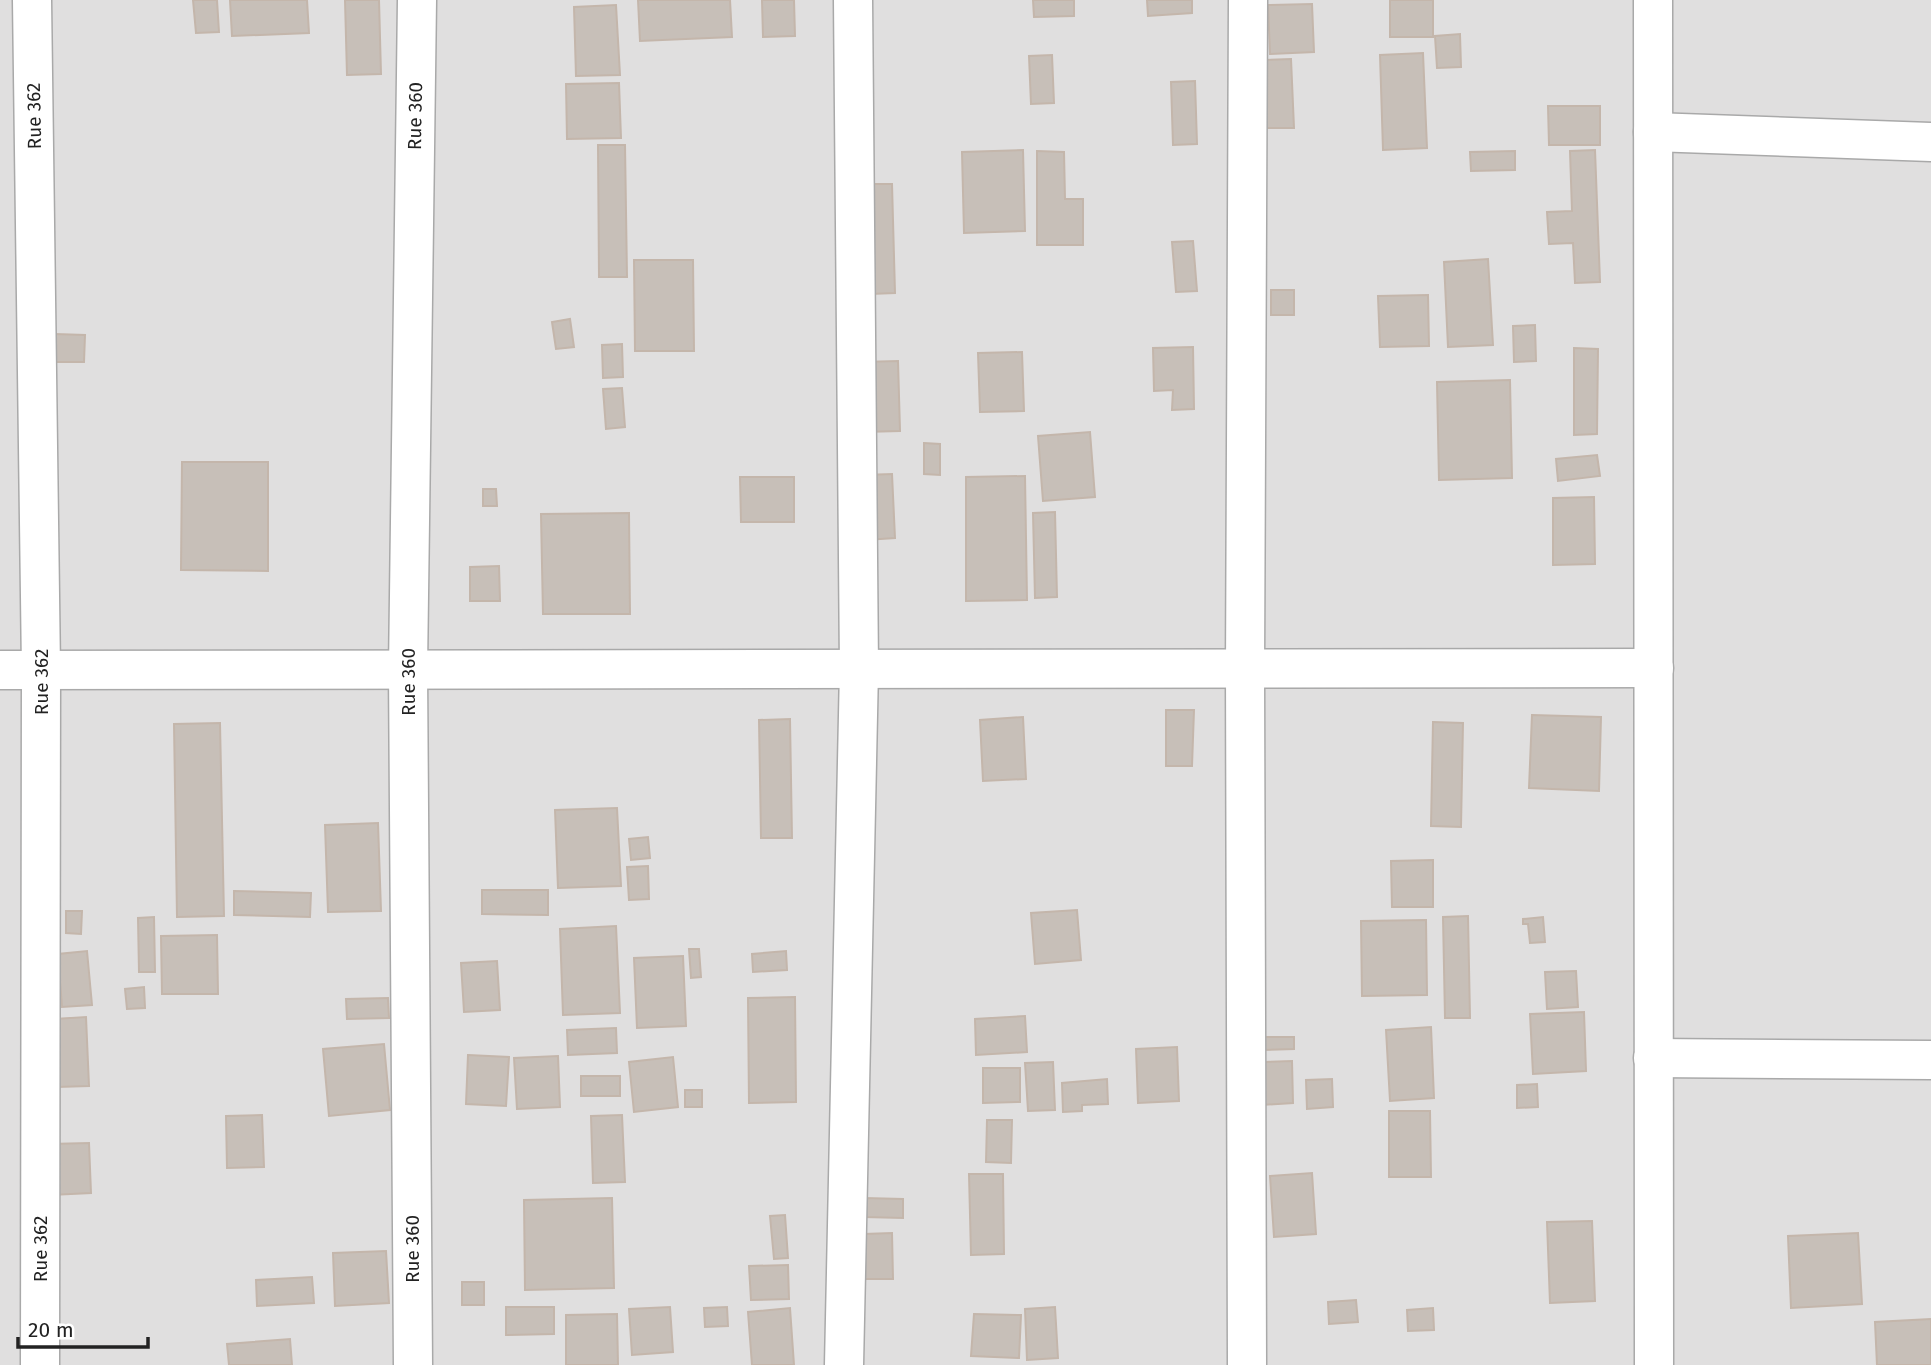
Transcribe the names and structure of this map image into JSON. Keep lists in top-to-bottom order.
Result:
{
  "streets": {
    "street": ["Rue 362", "Rue 360"]
  },
  "scale_bar": "20 m"
}
